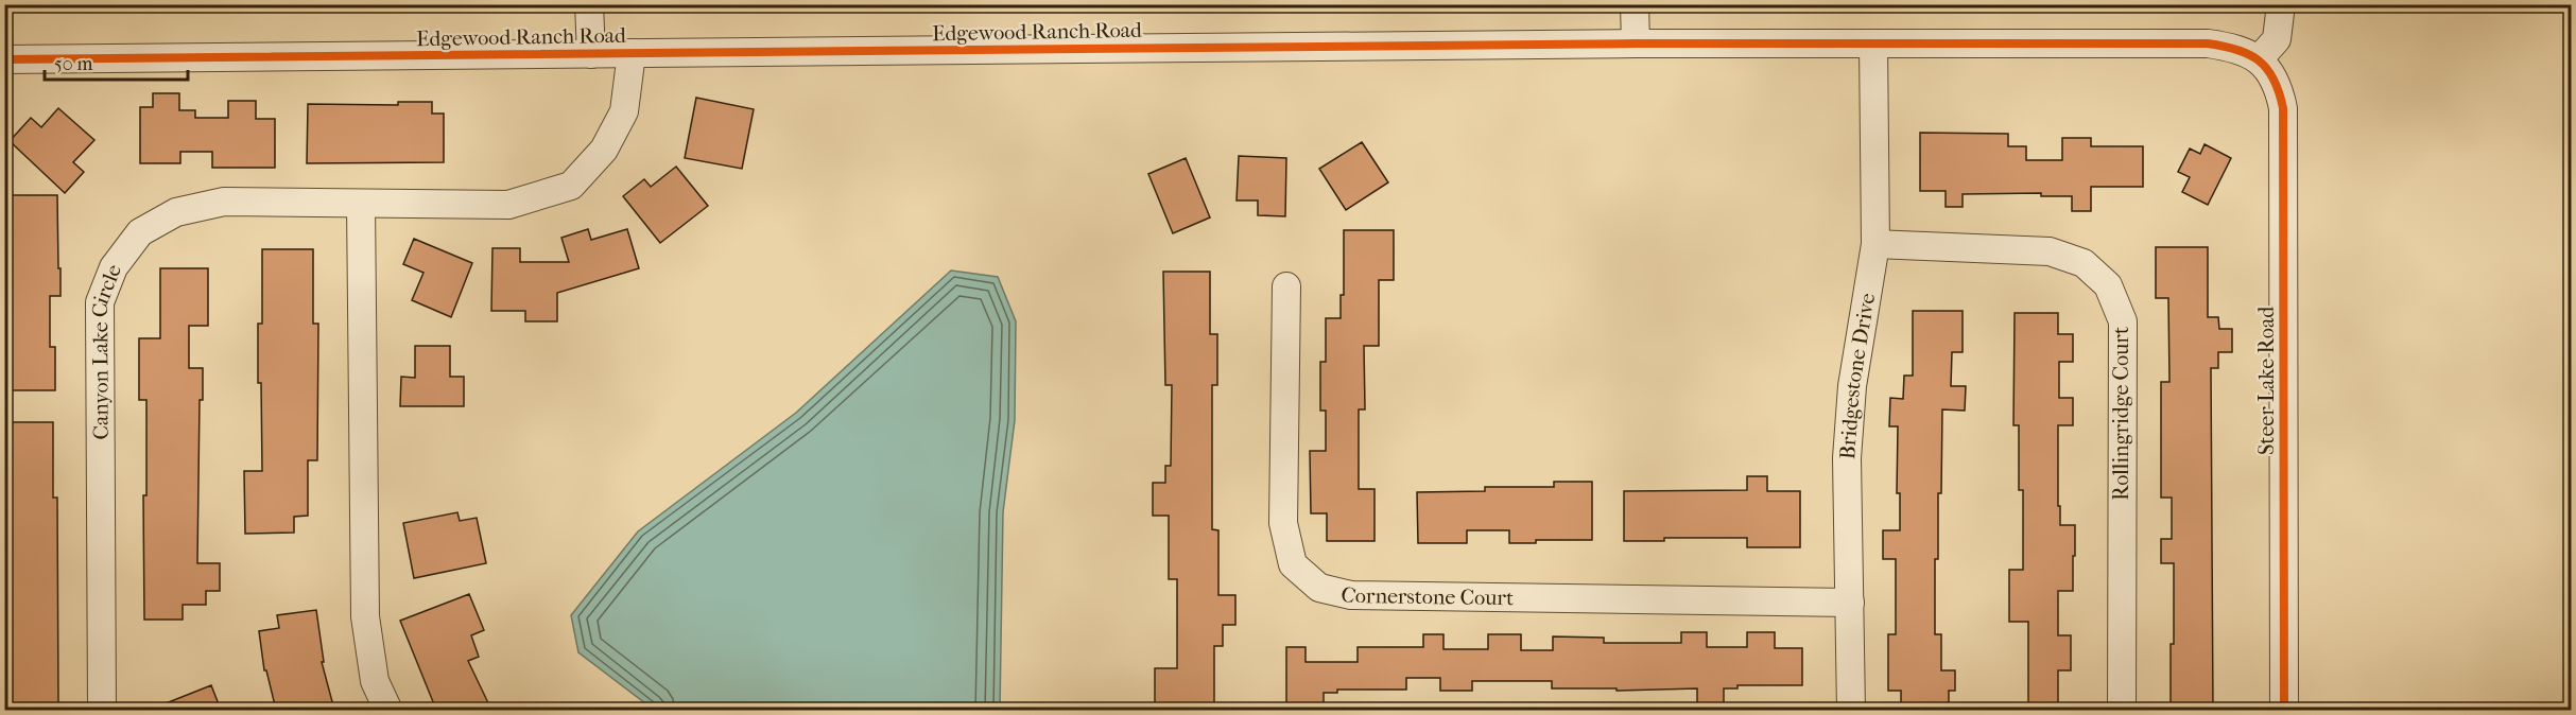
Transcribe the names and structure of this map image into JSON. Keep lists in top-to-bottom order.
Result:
{
  "streets": {
    "street": [
      "Edgewood Ranch Road",
      "Canyon Lake Circle",
      "Bridgestone Drive",
      "Steer Lake Road",
      "Rollingridge Court",
      "Cornerstone Court"
    ]
  },
  "crossings": [
    ["Edgewood Ranch Road", "Canyon Lake Circle"],
    ["Edgewood Ranch Road", "Bridgestone Drive"],
    ["Edgewood Ranch Road", "Steer Lake Road"],
    ["Bridgestone Drive", "Rollingridge Court"],
    ["Bridgestone Drive", "Cornerstone Court"]
  ],
  "scale_bar": "50 m"
}
